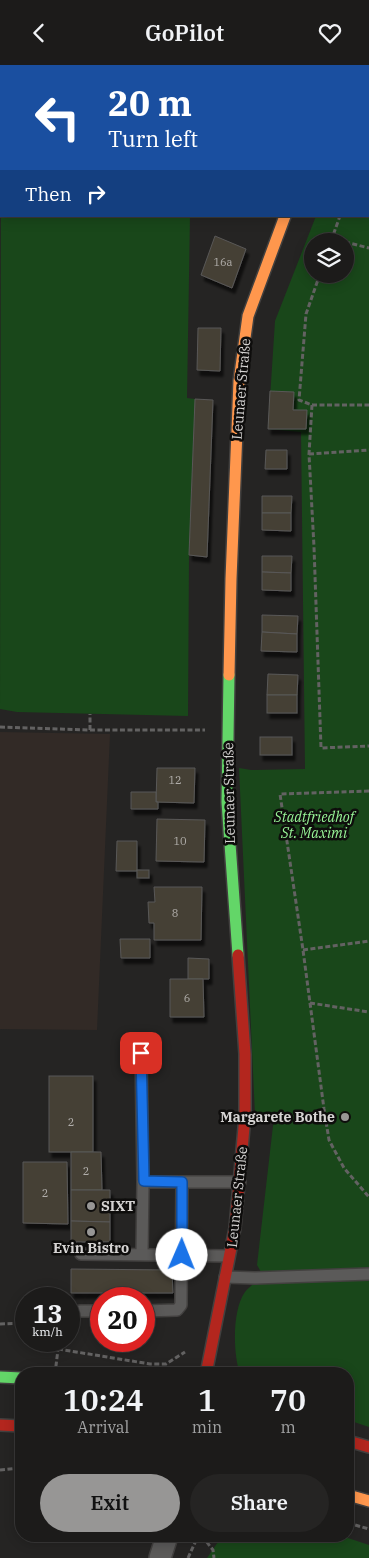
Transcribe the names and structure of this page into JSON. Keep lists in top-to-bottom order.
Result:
{
  "streets": {
    "street": ["Leunaer Straße"]
  },
  "parks": ["Stadtfriedhof St. Maximi"],
  "places": ["Margarete Bothe", "SIXT", "Evin Bistro"],
  "house_numbers": [
    "16a",
    "12",
    "10",
    "8",
    "6",
    "2",
    "2",
    "2"
  ],
  "page": {
    "header": "GoPilot",
    "turn": ["20 m", "Turn left"],
    "then": "Then",
    "speed": "13 km/h",
    "limit": "20",
    "eta": [
      "10:24",
      "Arrival",
      "1",
      "min",
      "70",
      "m"
    ],
    "buttons": ["Exit", "Share"]
  }
}
